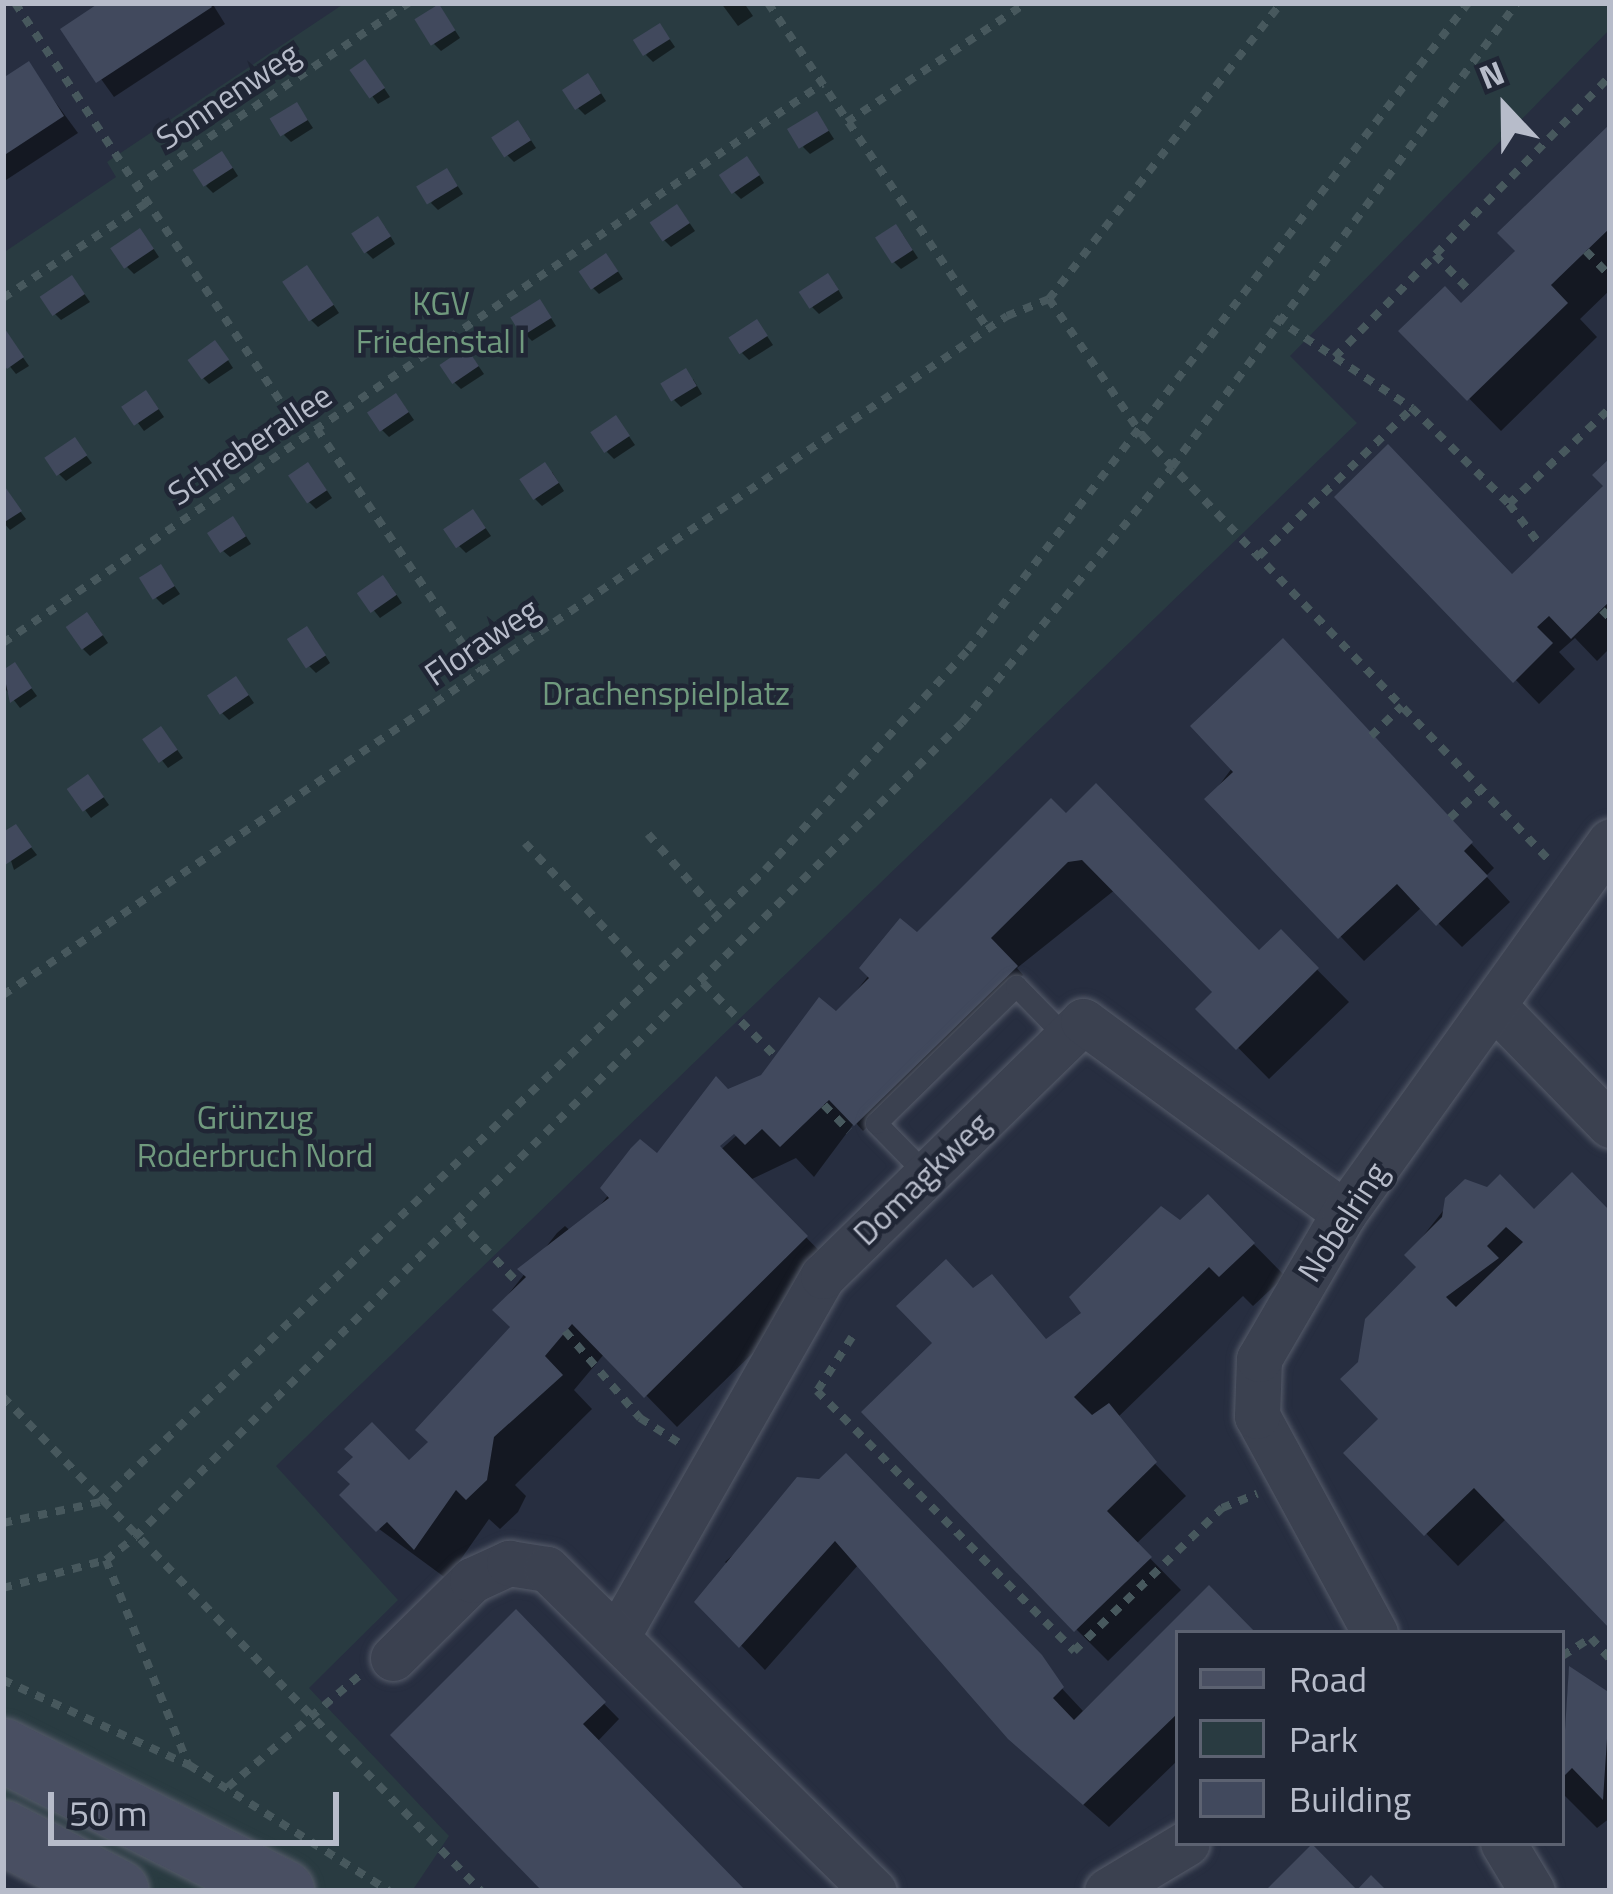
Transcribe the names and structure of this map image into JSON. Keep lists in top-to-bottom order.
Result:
{
  "streets": {
    "street": ["Domagkweg", "Nobelring"],
    "path": ["Sonnenweg", "Schreberallee", "Floraweg"]
  },
  "parks": ["KGV Friedenstal I", "Drachenspielplatz", "Grünzug Roderbruch Nord"],
  "legend": ["Road", "Park", "Building"],
  "scale_bar": "50 m",
  "north": "top"
}
